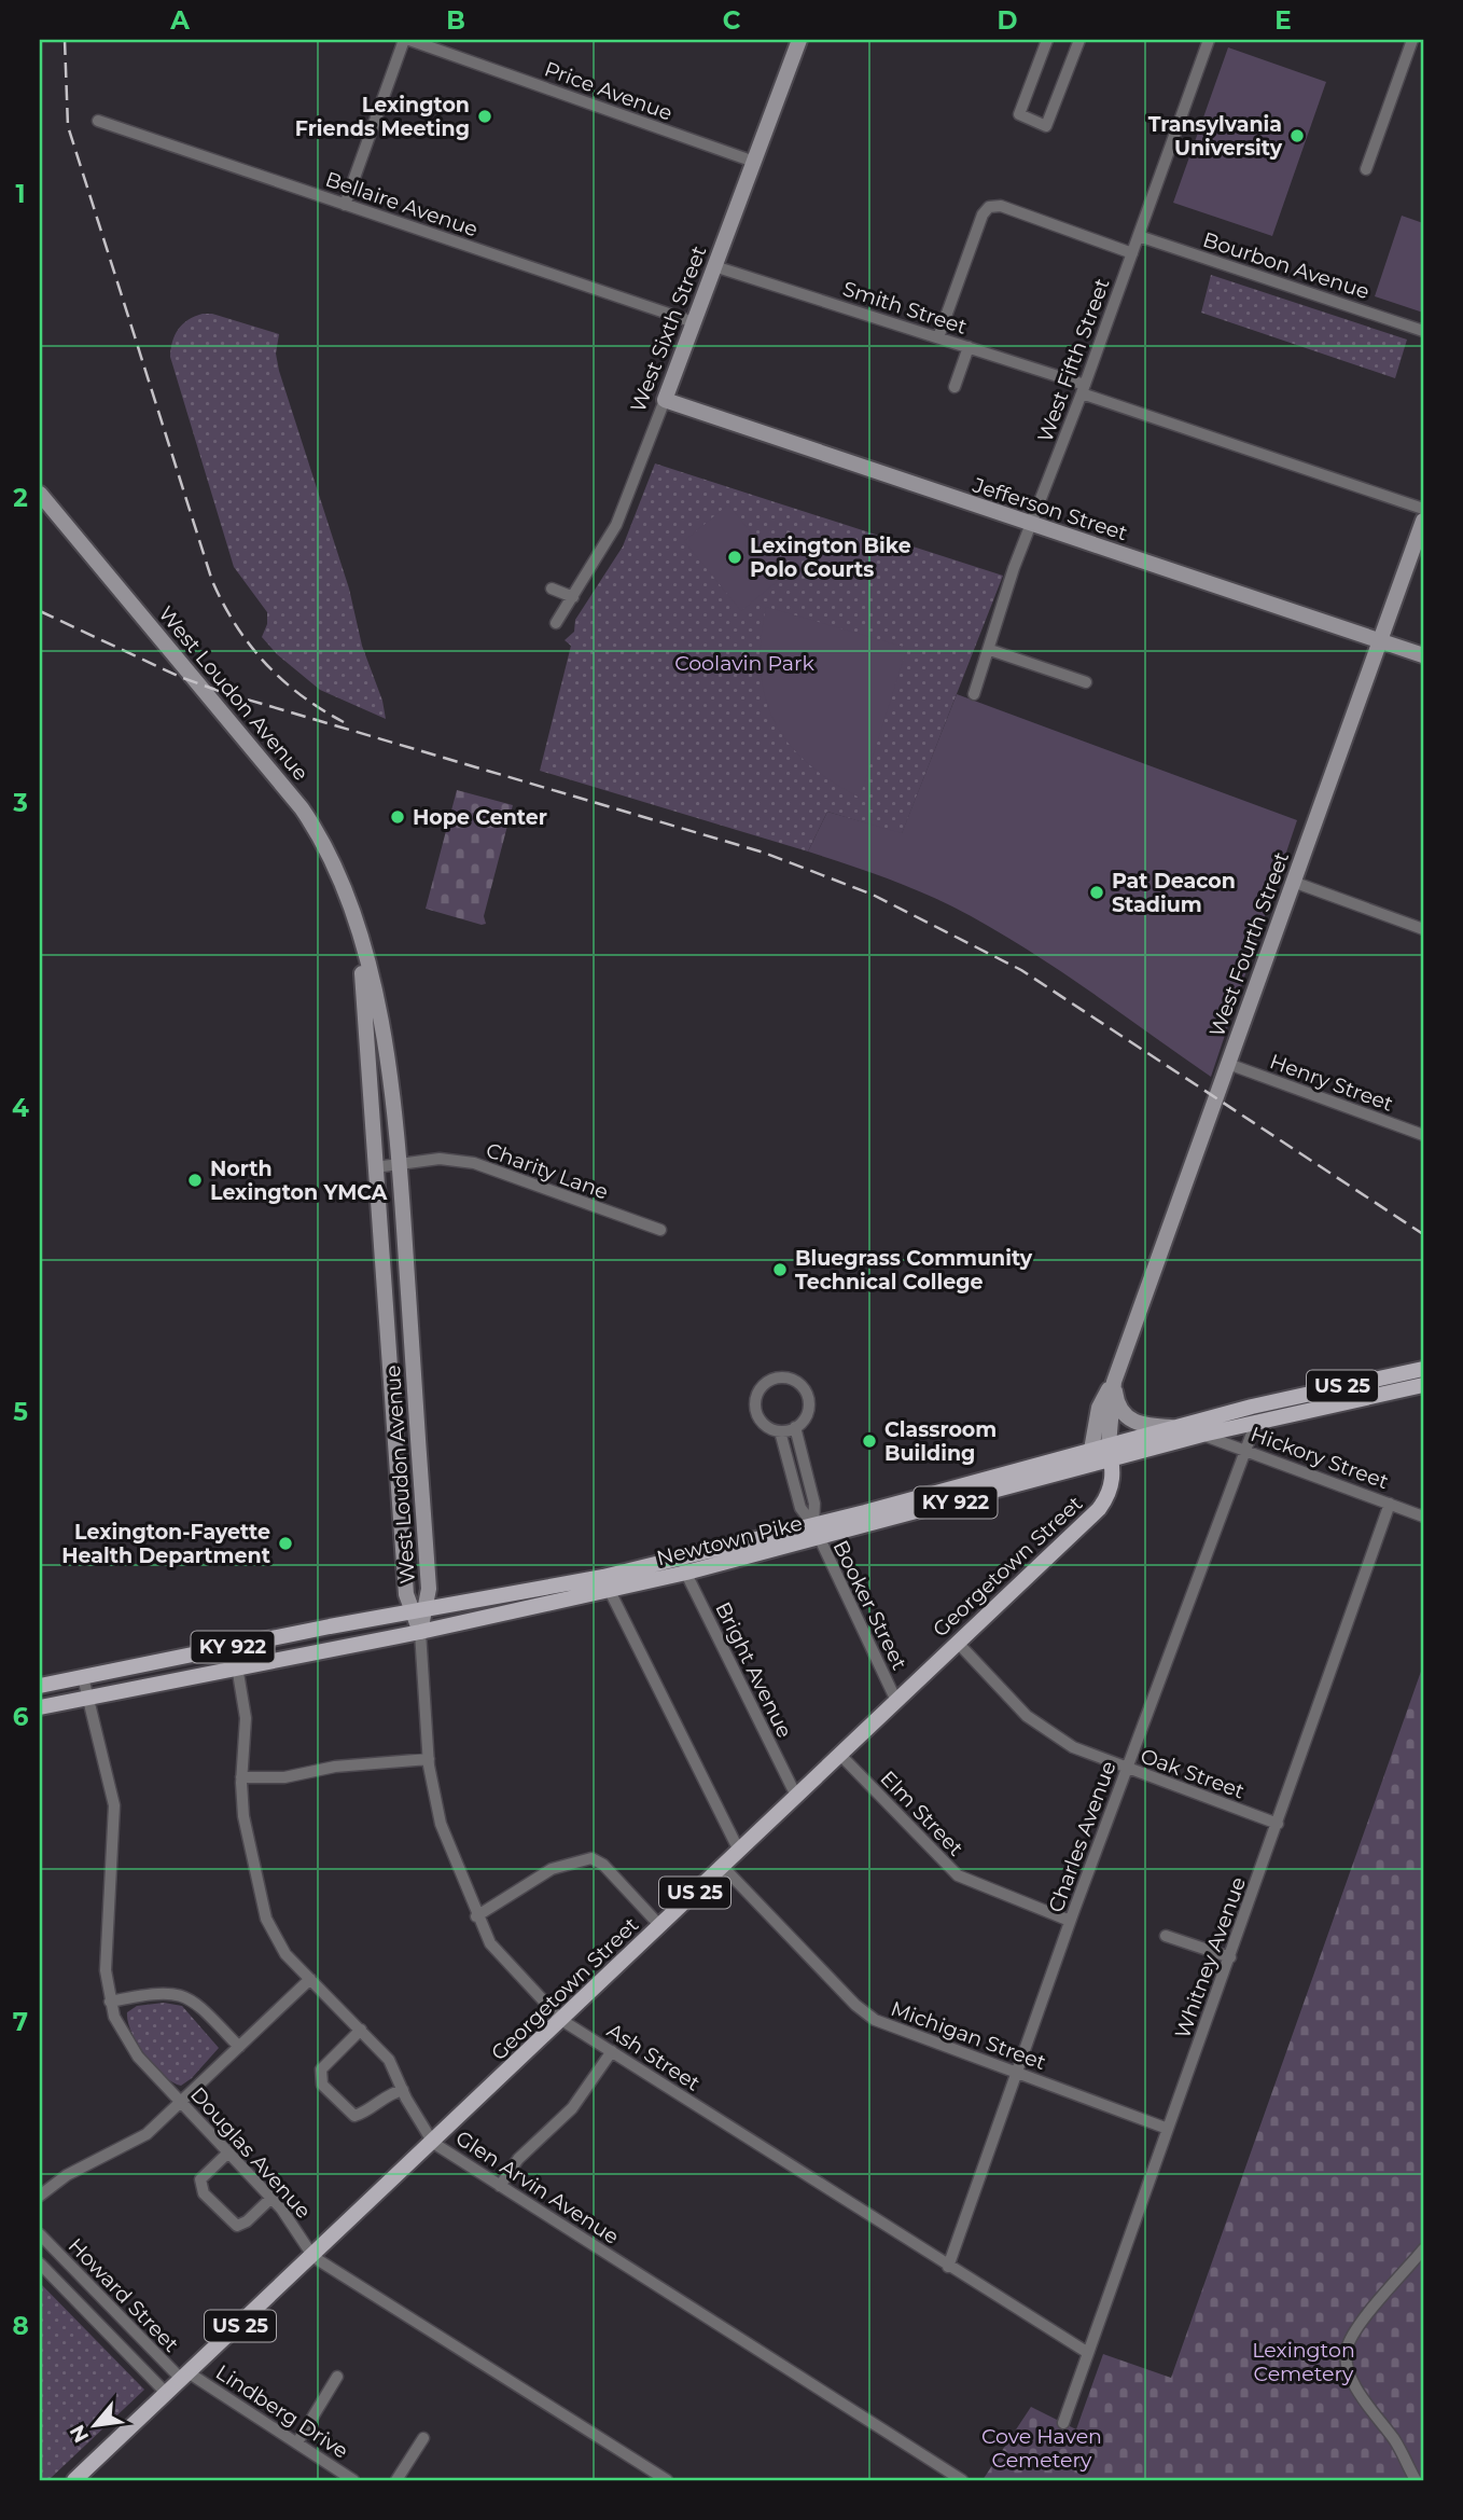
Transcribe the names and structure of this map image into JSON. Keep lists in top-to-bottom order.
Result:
{
  "streets": {
    "main road": [
      "West Sixth Street",
      "Jefferson Street",
      "West Loudon Avenue",
      "West Fourth Street",
      "US 25",
      "KY 922",
      "Newtown Pike",
      "Georgetown Street"
    ],
    "street": [
      "Price Avenue",
      "Bellaire Avenue",
      "Bourbon Avenue",
      "Smith Street",
      "West Fifth Street",
      "Henry Street",
      "Charity Lane",
      "Hickory Street",
      "Booker Street",
      "Bright Avenue",
      "Oak Street",
      "Elm Street",
      "Charles Avenue",
      "Whitney Avenue",
      "Michigan Street",
      "Ash Street",
      "Douglas Avenue",
      "Glen Arvin Avenue",
      "Howard Street",
      "Lindberg Drive"
    ]
  },
  "crossings": [
    ["Price Avenue", "West Sixth Street"],
    ["Bellaire Avenue", "West Sixth Street"],
    ["Bourbon Avenue", "West Fifth Street"],
    ["Smith Street", "West Sixth Street"],
    ["Smith Street", "West Fifth Street"],
    ["West Sixth Street", "Jefferson Street"],
    ["West Fifth Street", "Jefferson Street"],
    ["Jefferson Street", "West Fourth Street"],
    ["West Loudon Avenue", "Charity Lane"],
    ["West Loudon Avenue", "Newtown Pike"],
    ["West Loudon Avenue", "Ash Street"],
    ["West Fourth Street", "Henry Street"],
    ["West Fourth Street", "Newtown Pike"],
    ["West Fourth Street", "Georgetown Street"],
    ["Hickory Street", "Newtown Pike"],
    ["Hickory Street", "Charles Avenue"],
    ["Hickory Street", "Whitney Avenue"],
    ["Newtown Pike", "Georgetown Street"],
    ["Newtown Pike", "Booker Street"],
    ["Newtown Pike", "Bright Avenue"],
    ["Newtown Pike", "Charles Avenue"],
    ["Newtown Pike", "Ash Street"],
    ["Newtown Pike", "Douglas Avenue"],
    ["Newtown Pike", "Glen Arvin Avenue"],
    ["Georgetown Street", "Booker Street"],
    ["Georgetown Street", "Bright Avenue"],
    ["Georgetown Street", "Oak Street"],
    ["Georgetown Street", "Elm Street"],
    ["Georgetown Street", "Michigan Street"],
    ["Georgetown Street", "Ash Street"],
    ["Georgetown Street", "Douglas Avenue"],
    ["Georgetown Street", "Glen Arvin Avenue"],
    ["Georgetown Street", "Howard Street"],
    ["Georgetown Street", "Lindberg Drive"],
    ["Oak Street", "Charles Avenue"],
    ["Oak Street", "Whitney Avenue"],
    ["Elm Street", "Charles Avenue"],
    ["Charles Avenue", "Michigan Street"],
    ["Charles Avenue", "Ash Street"],
    ["Whitney Avenue", "Michigan Street"],
    ["Whitney Avenue", "Ash Street"],
    ["Howard Street", "Lindberg Drive"]
  ],
  "parks": ["Coolavin Park", "Lexington Cemetery", "Cove Haven Cemetery"],
  "places": [
    "Lexington Friends Meeting",
    "Transylvania University",
    "Lexington Bike Polo Courts",
    "Hope Center",
    "Pat Deacon Stadium",
    "North Lexington YMCA",
    "Bluegrass Community Technical College",
    "Classroom Building",
    "Lexington-Fayette Health Department"
  ],
  "north": "bottom left",
  "grid": {
    "columns": [
      "A",
      "B",
      "C",
      "D",
      "E"
    ],
    "rows": [
      "1",
      "2",
      "3",
      "4",
      "5",
      "6",
      "7",
      "8"
    ]
  }
}
